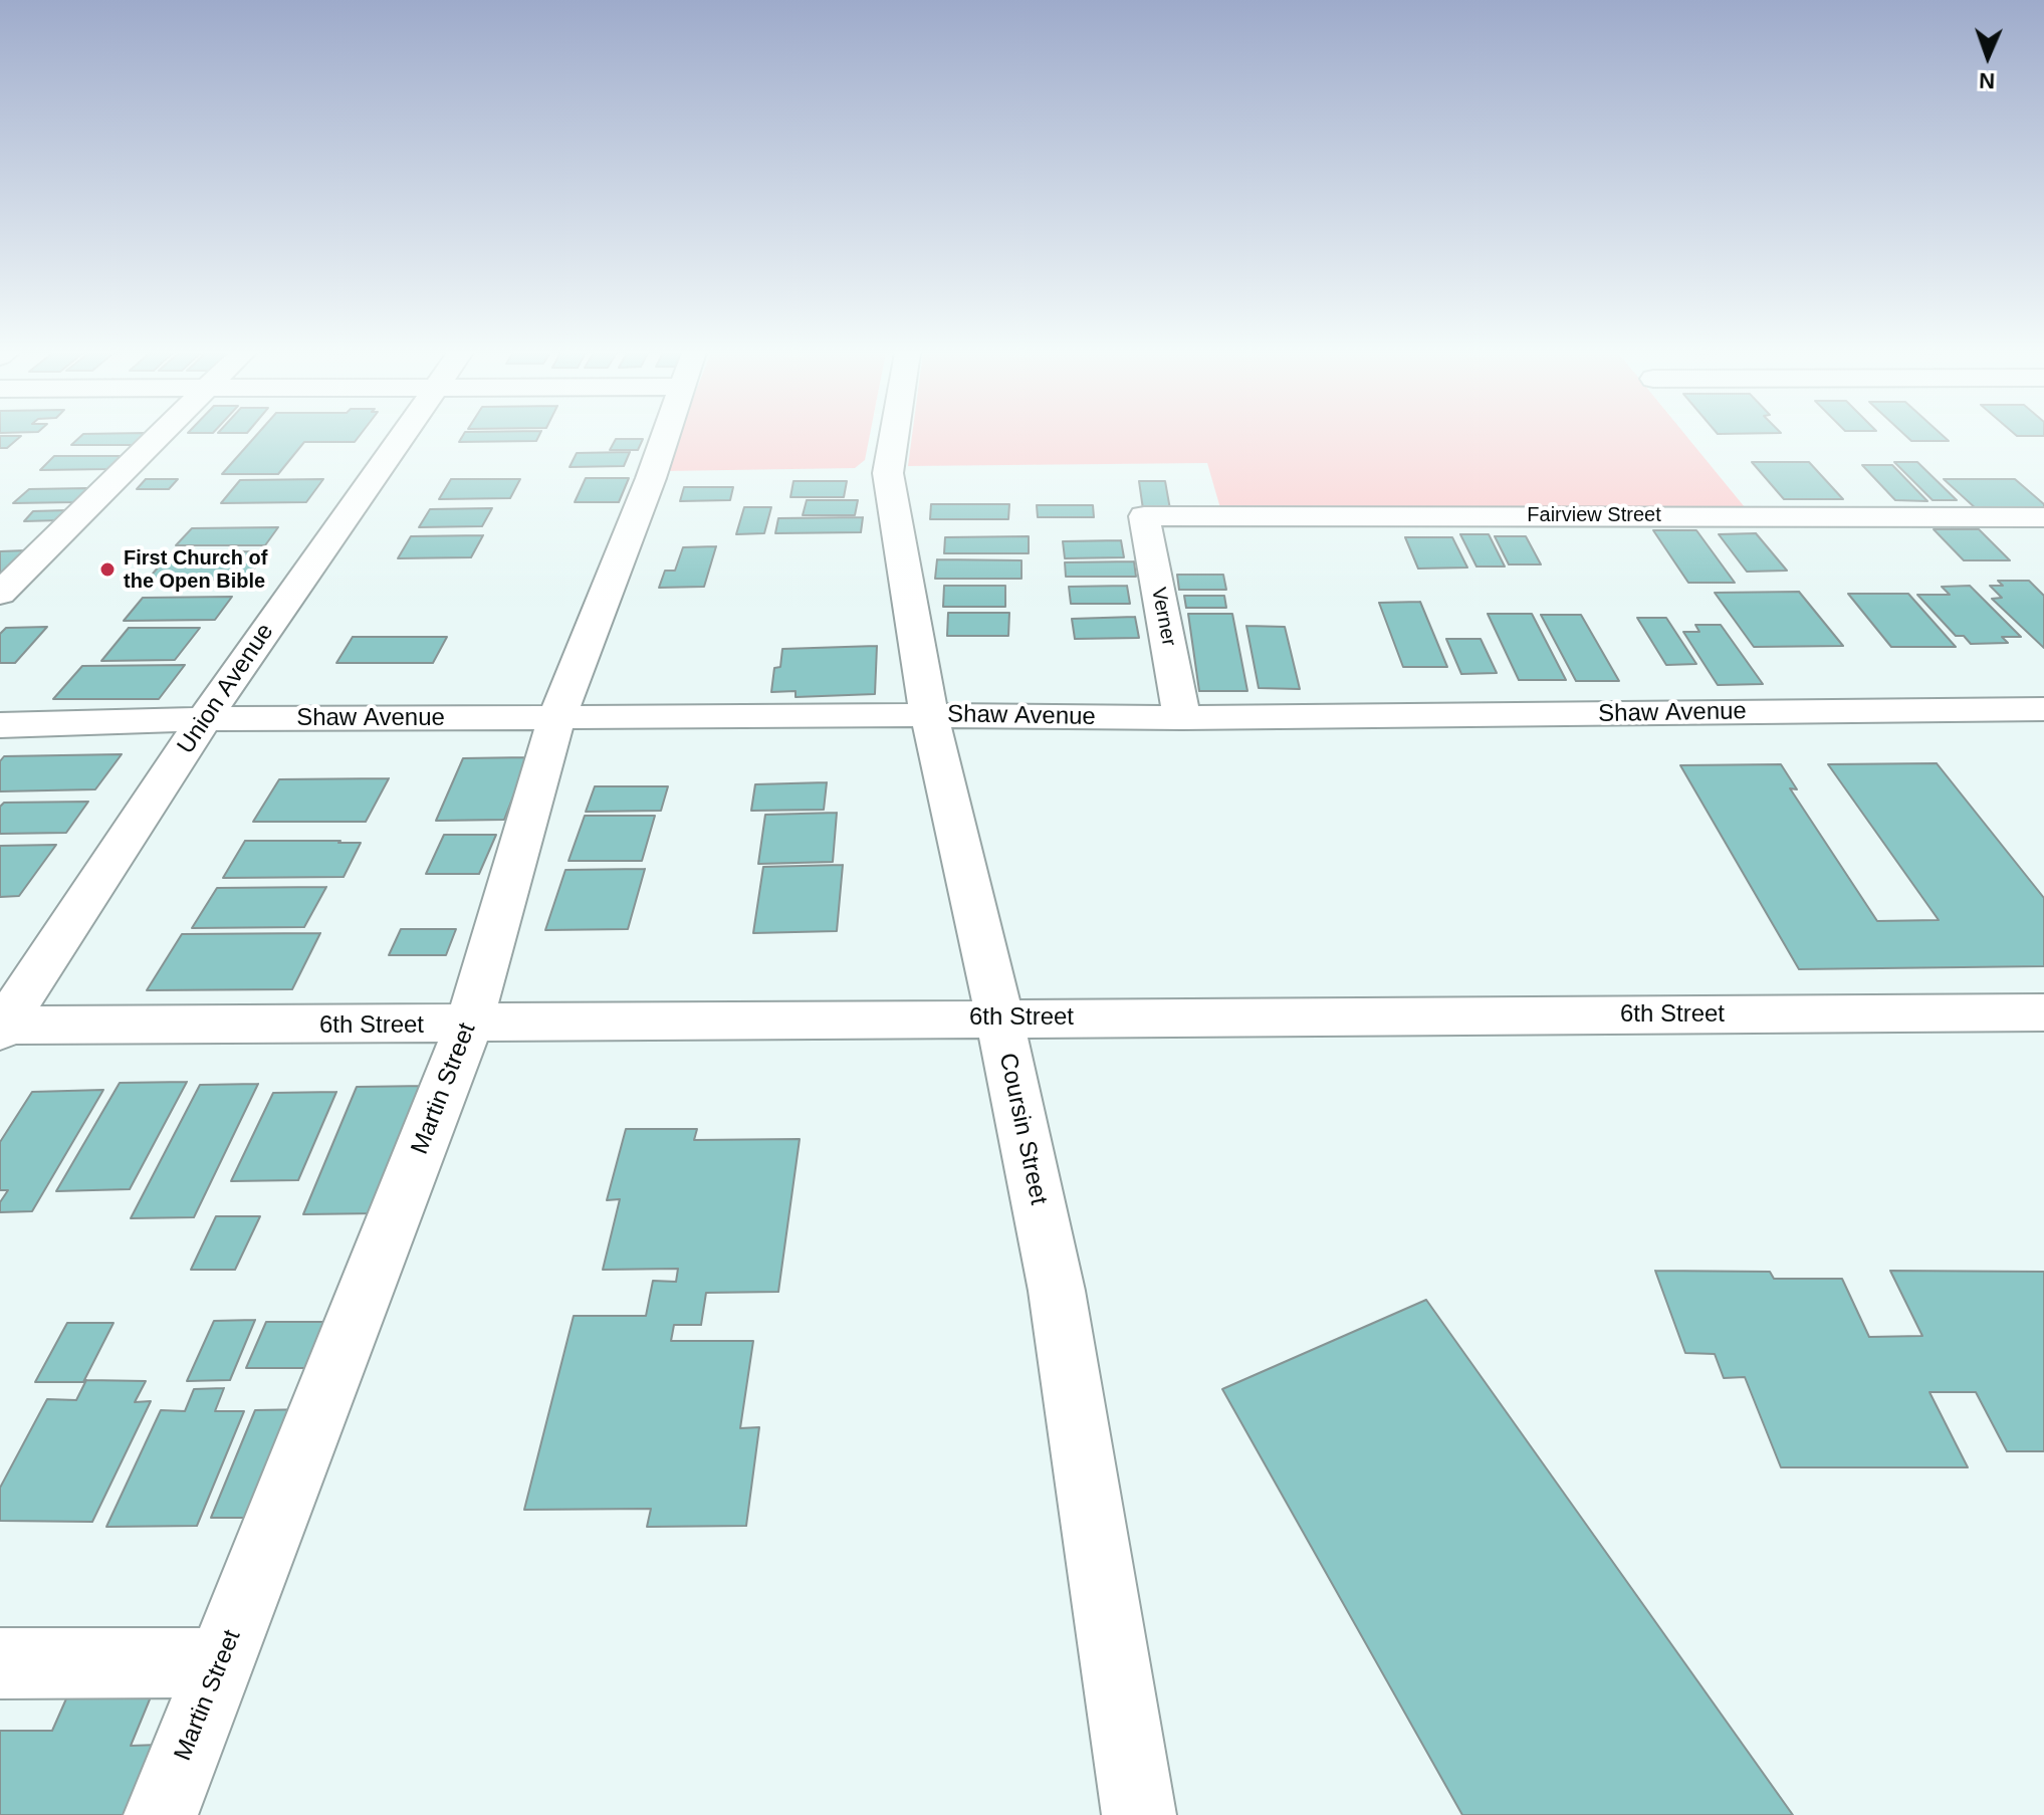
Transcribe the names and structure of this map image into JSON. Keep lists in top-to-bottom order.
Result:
{
  "streets": {
    "street": [
      "Fairview Street",
      "Verner",
      "Union Avenue",
      "Shaw Avenue",
      "6th Street",
      "Martin Street",
      "Coursin Street"
    ]
  },
  "crossings": [
    ["Fairview Street", "Verner"],
    ["Verner", "Shaw Avenue"],
    ["Union Avenue", "Shaw Avenue"],
    ["Union Avenue", "6th Street"],
    ["Shaw Avenue", "Martin Street"],
    ["Shaw Avenue", "Coursin Street"],
    ["6th Street", "Martin Street"],
    ["6th Street", "Coursin Street"]
  ],
  "places": ["First Church of the Open Bible"],
  "north": "bottom"
}
